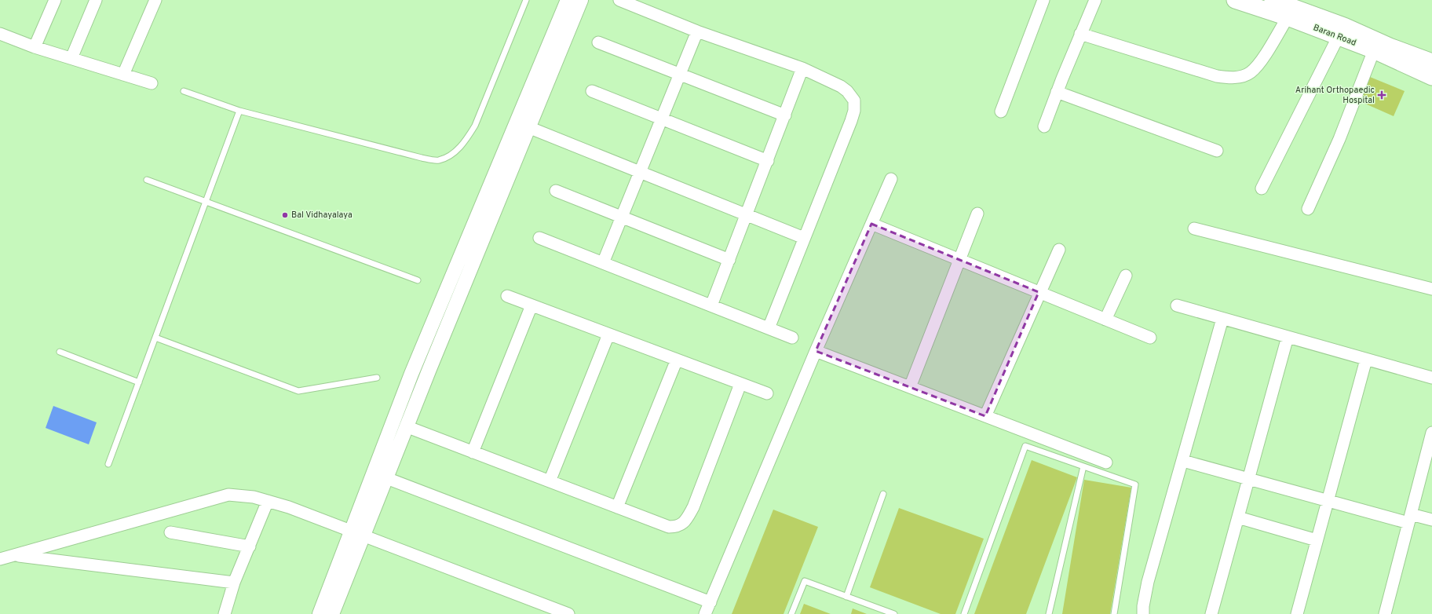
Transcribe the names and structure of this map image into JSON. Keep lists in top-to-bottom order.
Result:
{
  "streets": {
    "main road": ["Baran Road"]
  },
  "places": {
    "health": ["Arihant Orthopaedic Hospital"],
    "other": ["Bal Vidhayalaya"]
  }
}
